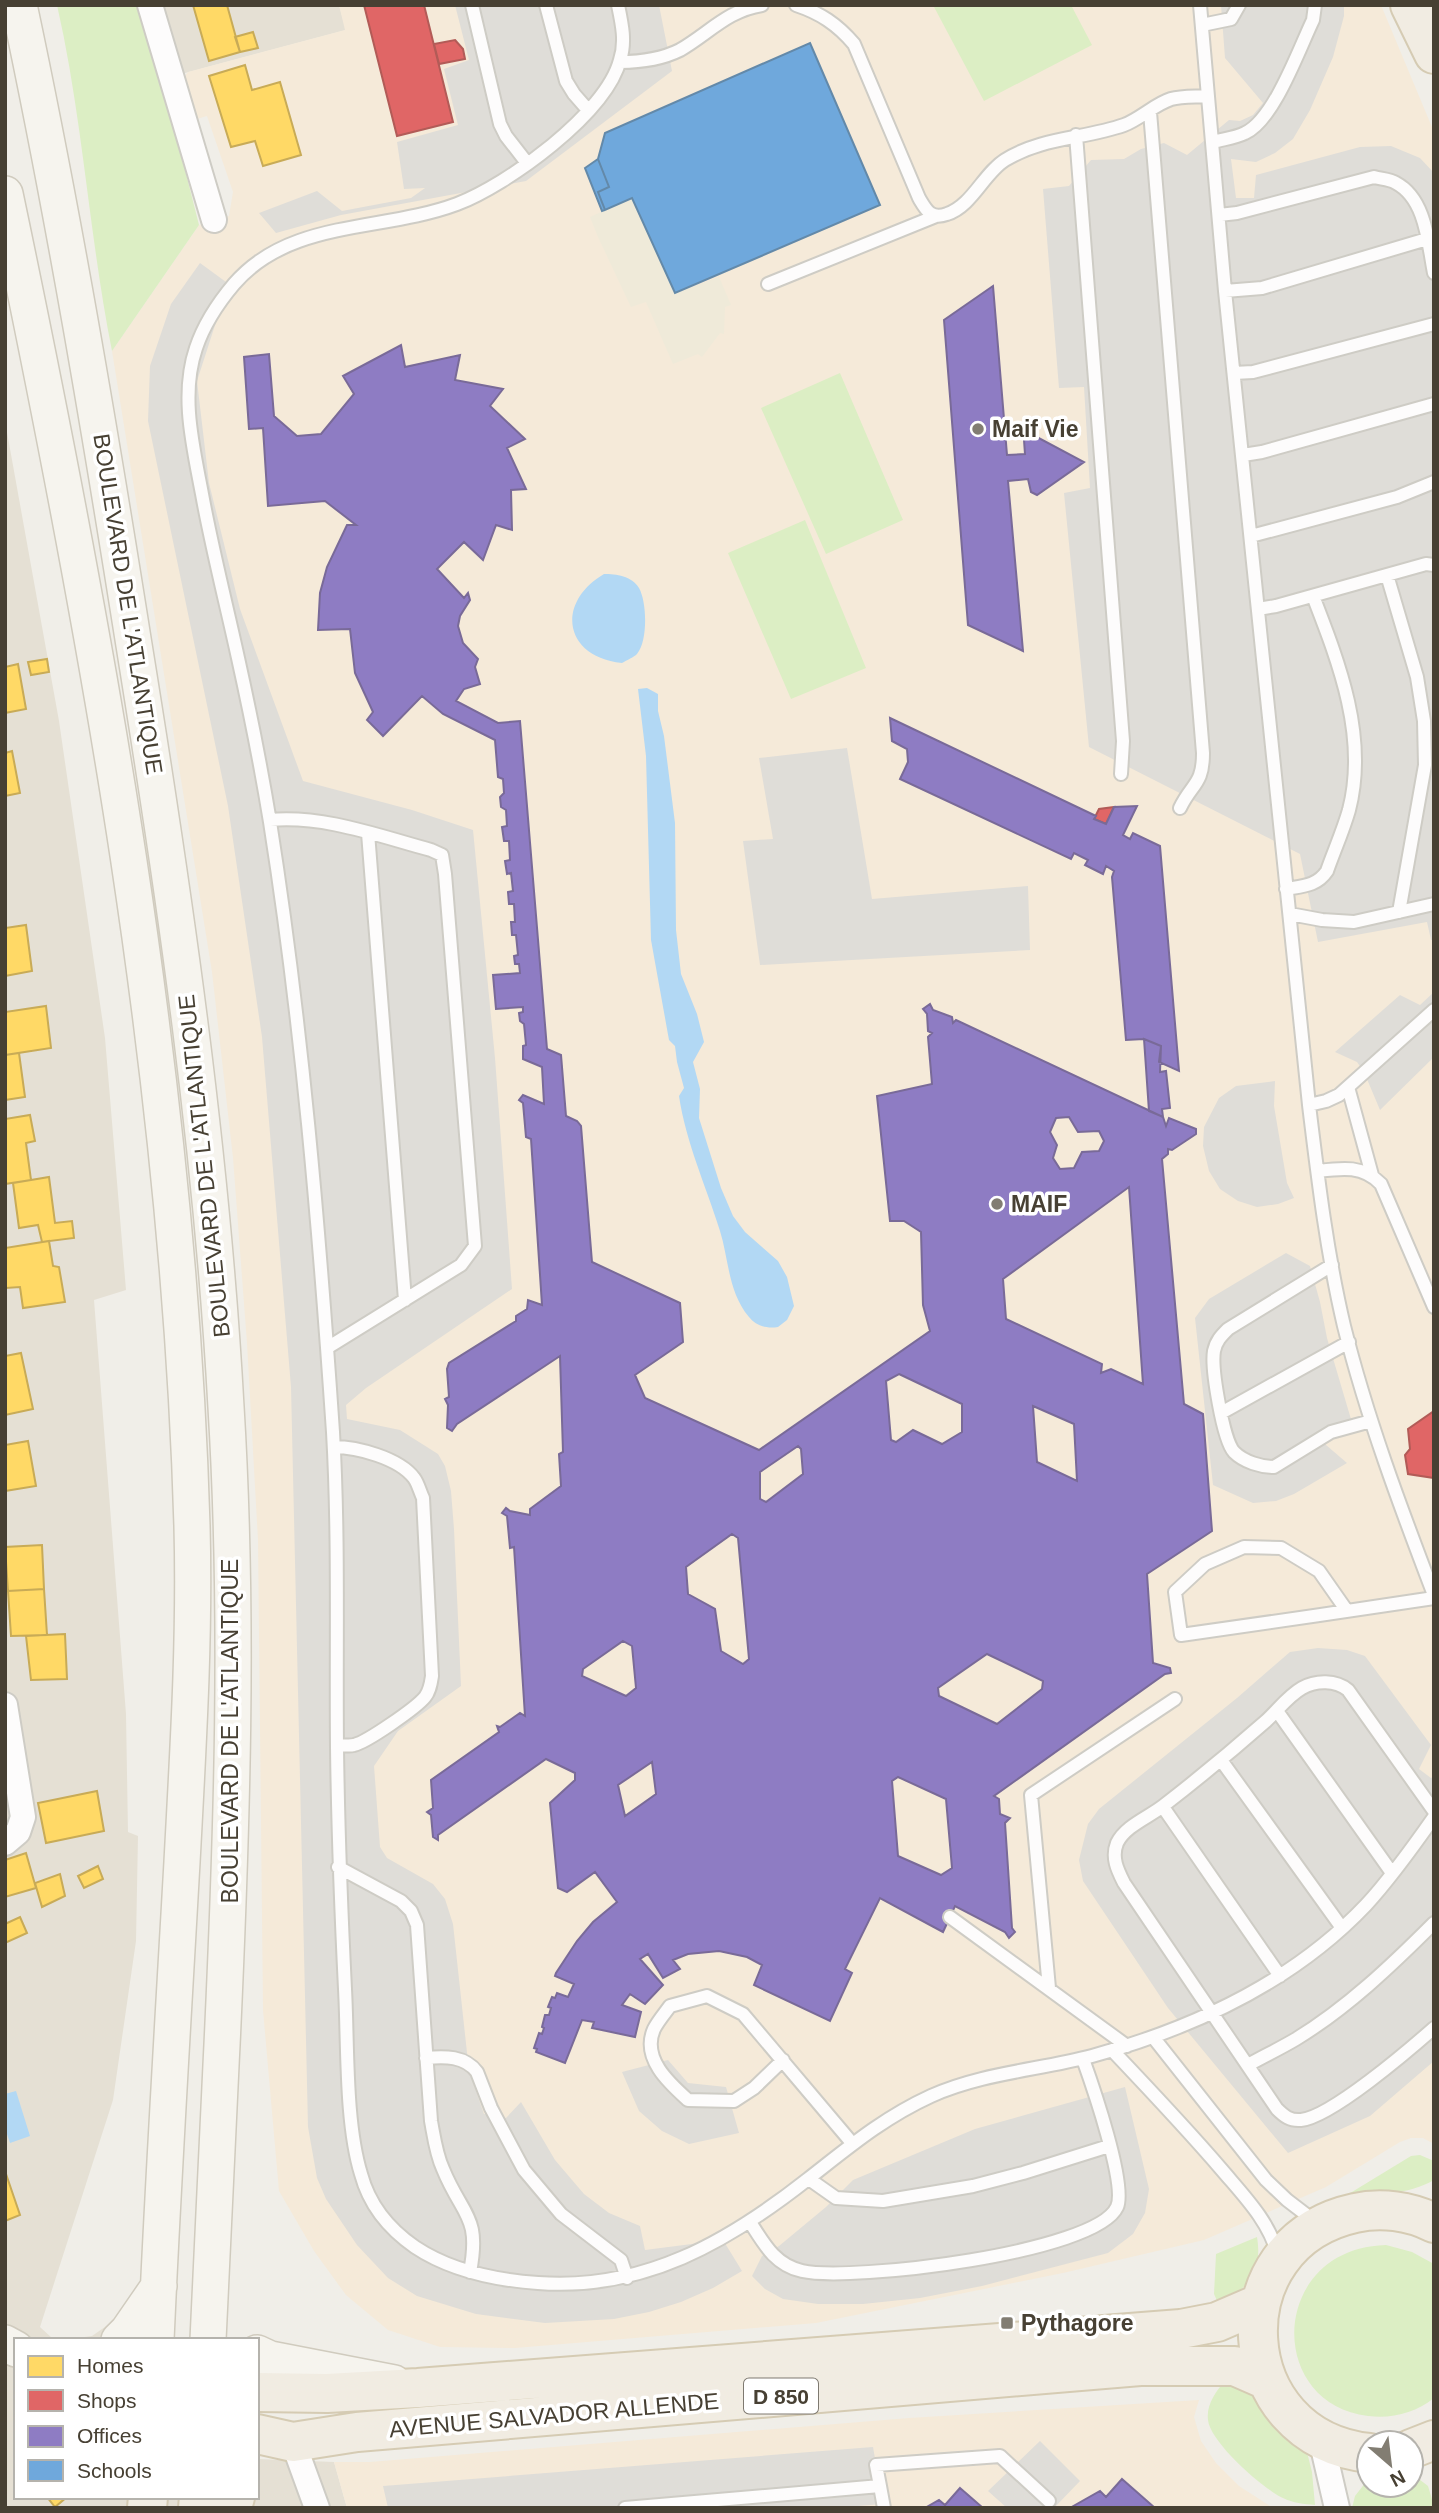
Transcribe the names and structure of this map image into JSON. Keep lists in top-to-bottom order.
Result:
{
  "streets": {
    "main road": ["BOULEVARD DE L'ATLANTIQUE", "D 850", "AVENUE SALVADOR ALLENDE"]
  },
  "places": {
    "other": ["Maif Vie", "MAIF"],
    "transit": ["Pythagore"]
  },
  "legend": [
    "Homes",
    "Shops",
    "Offices",
    "Schools"
  ],
  "north": "bottom right"
}
